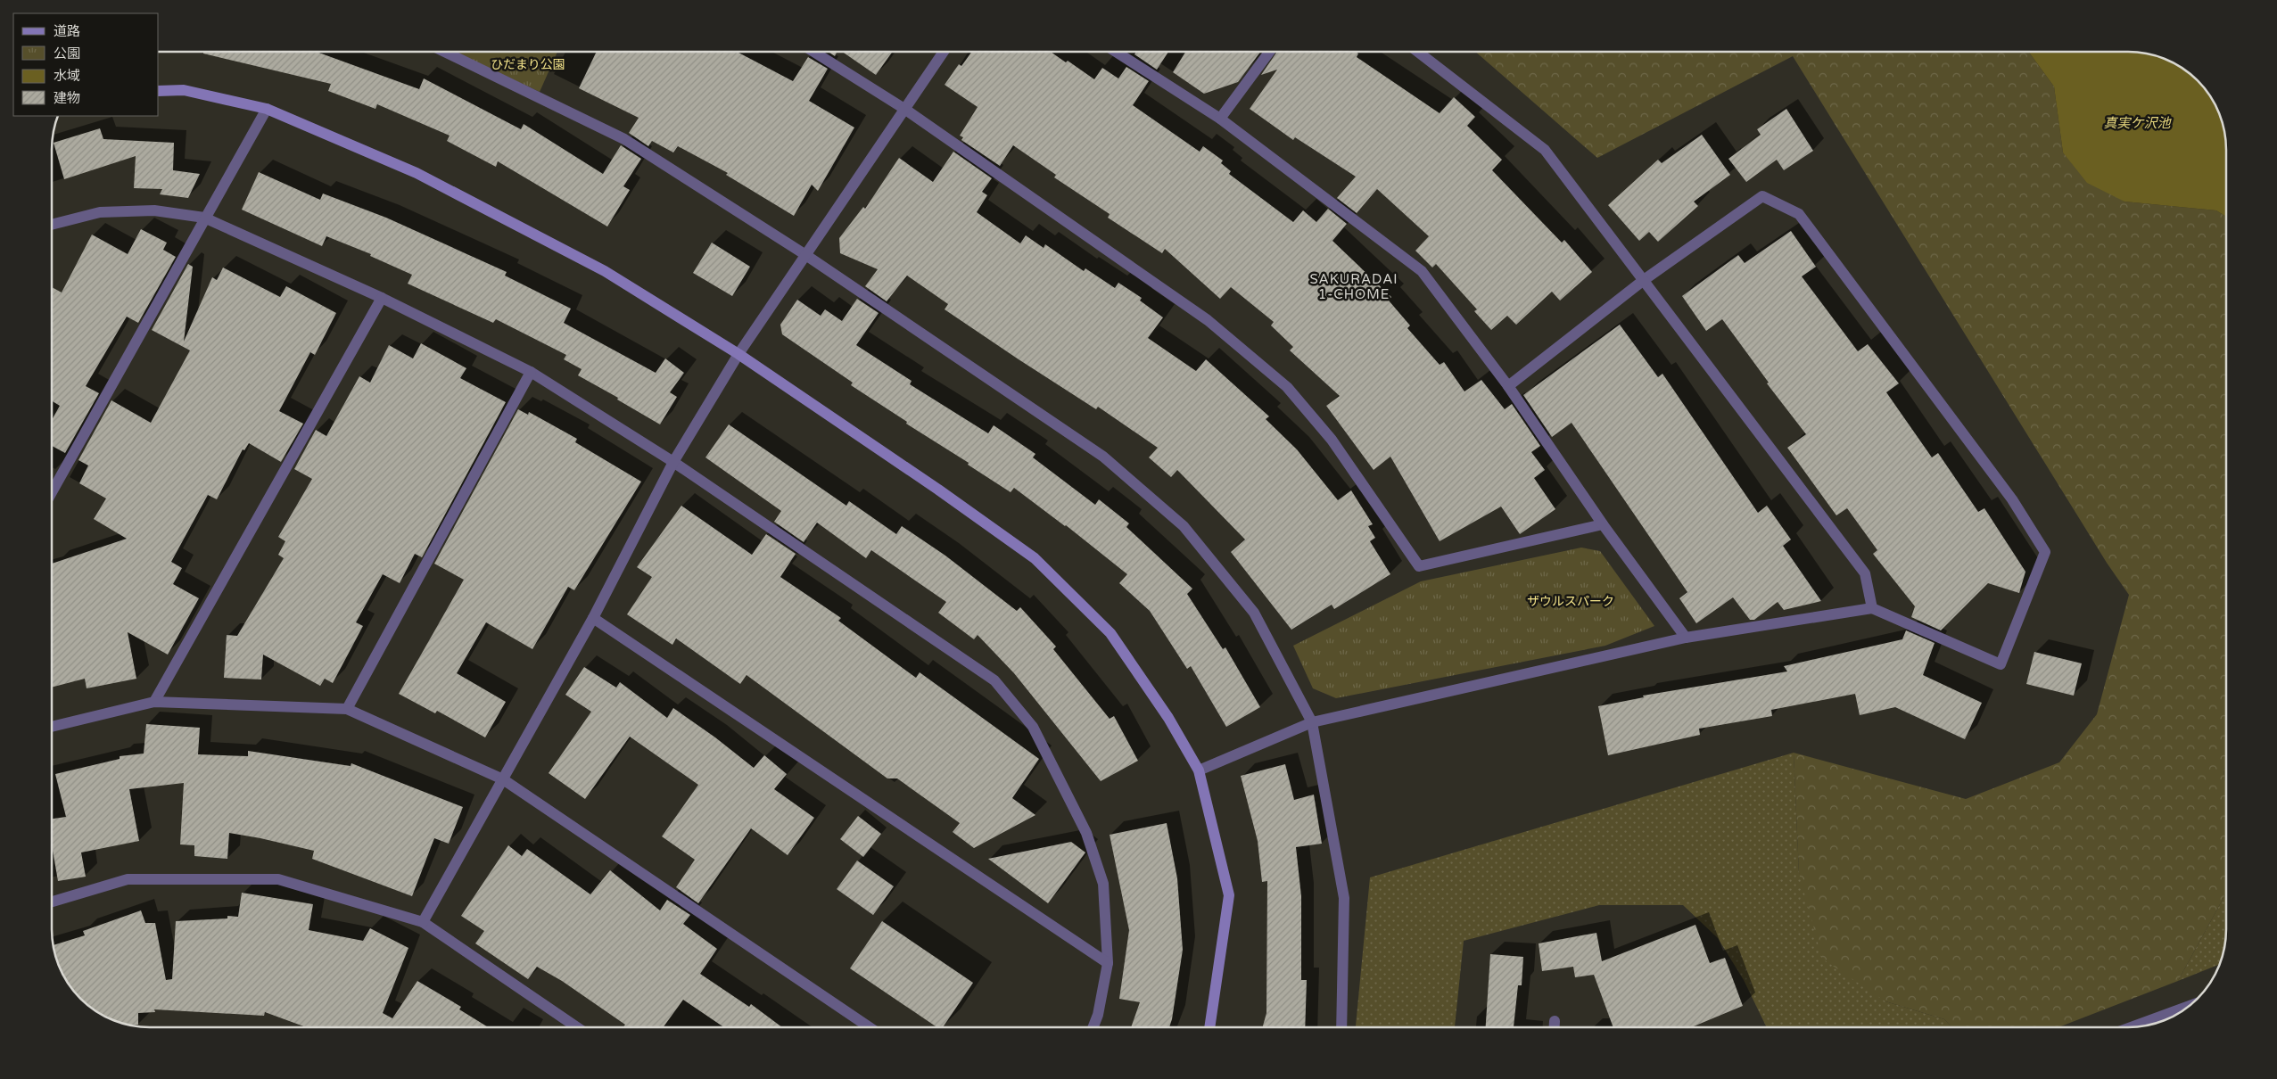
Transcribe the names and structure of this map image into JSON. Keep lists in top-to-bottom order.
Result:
{
  "districts": ["SAKURADAI 1-CHOME"],
  "water": ["真実ケ沢池"],
  "parks": ["ひだまり公園", "ザウルスパーク"],
  "legend": [
    "道路",
    "公園",
    "水域",
    "建物"
  ]
}
